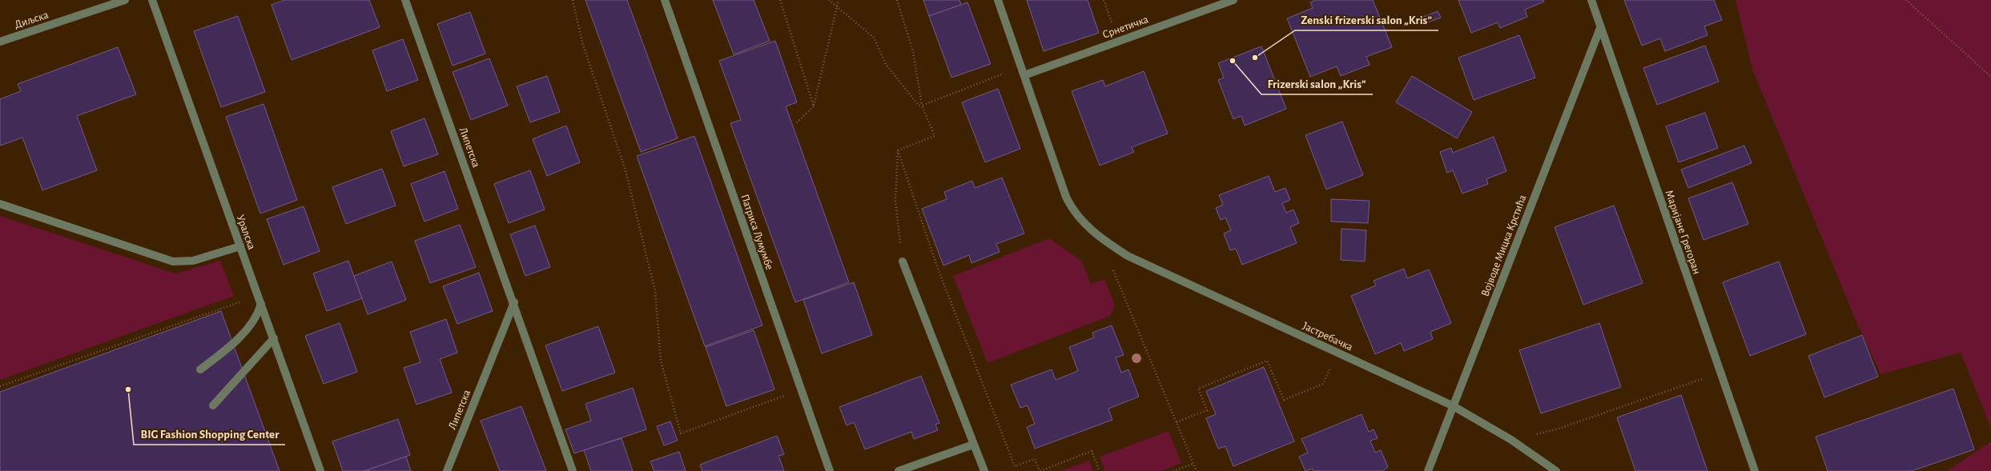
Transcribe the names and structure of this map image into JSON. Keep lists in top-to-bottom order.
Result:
{
  "streets": {
    "street": [
      "Диљска",
      "Срнетичка",
      "Липетска",
      "Уралска",
      "Патриса Лумумбе",
      "Маријане Грегоран",
      "Војводе Мицка Крстића",
      "Јастребачка"
    ]
  },
  "crossings": [
    ["Срнетичка", "Јастребачка"],
    ["Маријане Грегоран", "Војводе Мицка Крстића"],
    ["Војводе Мицка Крстића", "Јастребачка"]
  ],
  "places": ["Zenski frizerski salon „Kris”", "Frizerski salon „Kris”", "BIG Fashion Shopping Center"]
}
